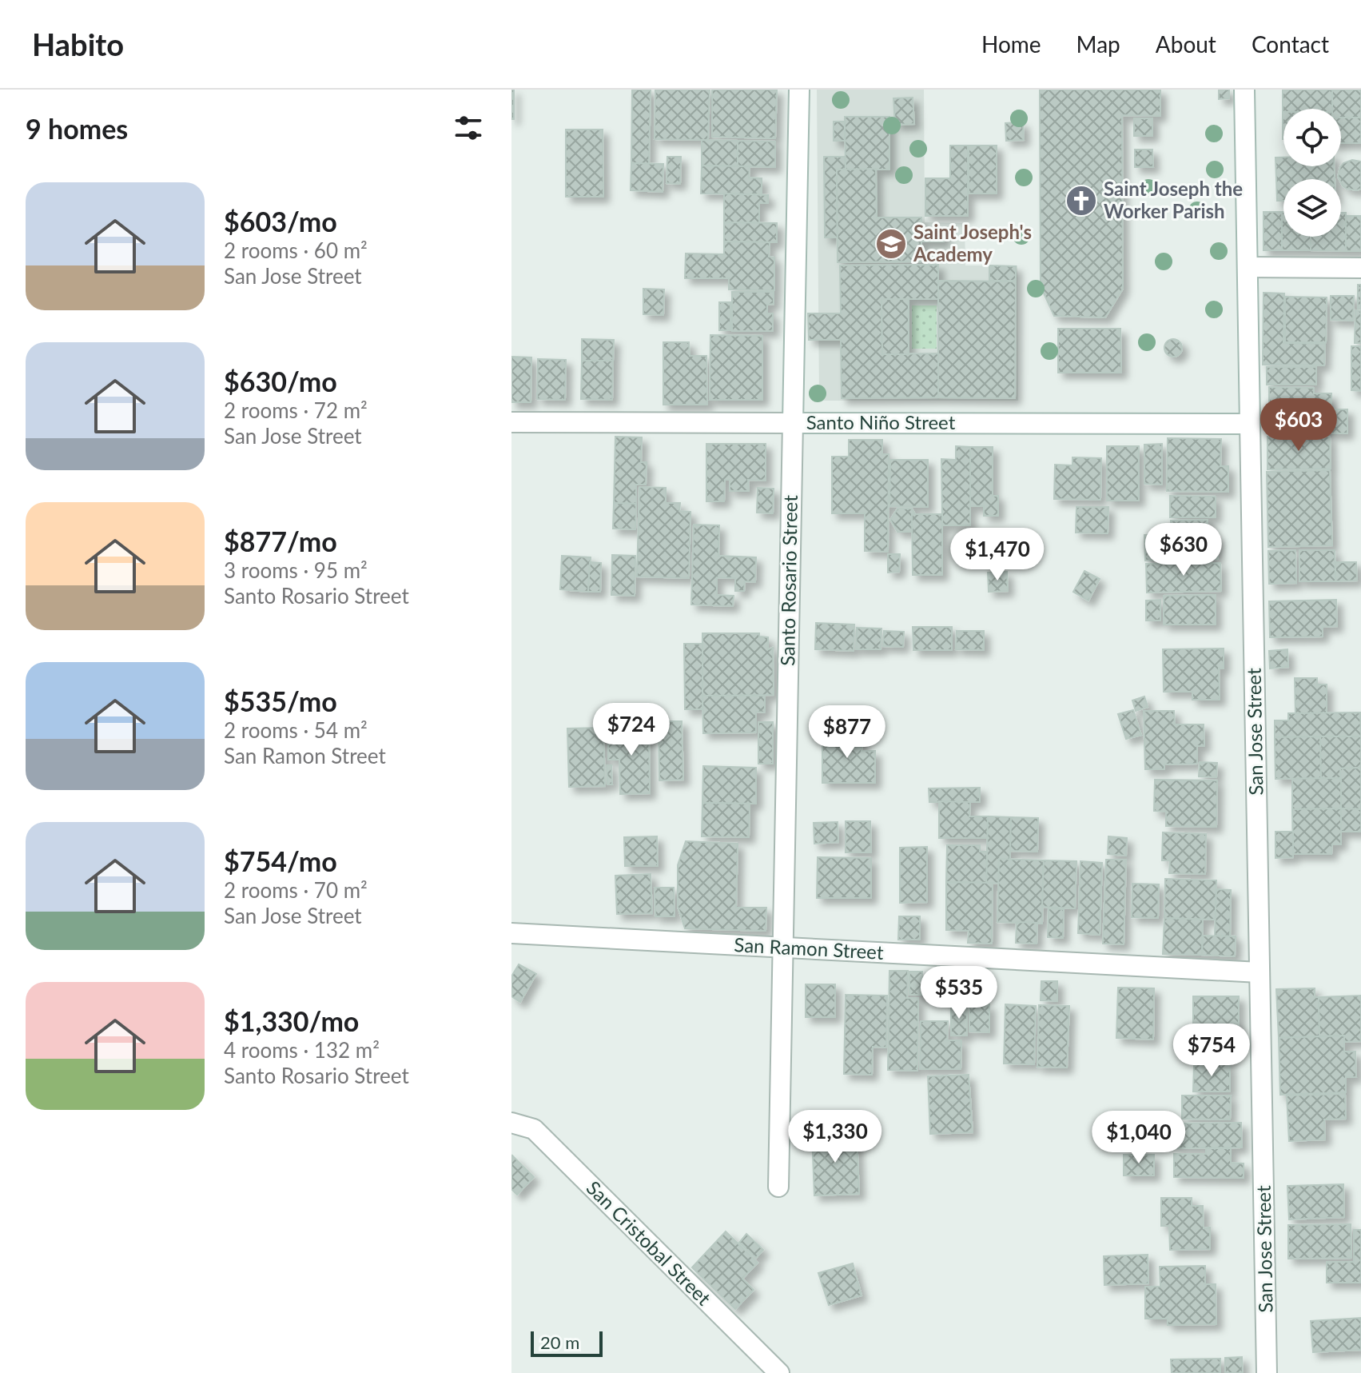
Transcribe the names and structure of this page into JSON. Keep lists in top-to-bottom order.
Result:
{
  "streets": {
    "street": [
      "Santo Niño Street",
      "Santo Rosario Street",
      "San Jose Street",
      "San Ramon Street",
      "San Cristobal Street"
    ]
  },
  "crossings": [
    ["Santo Niño Street", "Santo Rosario Street"],
    ["Santo Niño Street", "San Jose Street"],
    ["Santo Rosario Street", "San Ramon Street"],
    ["San Jose Street", "San Ramon Street"]
  ],
  "places": {
    "church": ["Saint Joseph the Worker Parish"],
    "school or university": ["Saint Joseph's Academy"]
  },
  "scale_bar": "20 m",
  "page": {
    "header": "Habito",
    "nav": [
      "Home",
      "Map",
      "About",
      "Contact"
    ],
    "heading": "9 homes",
    "list": [
      {
        "name": "$603/mo",
        "note": "2 rooms · 60 m² · San Jose Street"
      },
      {
        "name": "$630/mo",
        "note": "2 rooms · 72 m² · San Jose Street"
      },
      {
        "name": "$877/mo",
        "note": "3 rooms · 95 m² · Santo Rosario Street"
      },
      {
        "name": "$535/mo",
        "note": "2 rooms · 54 m² · San Ramon Street"
      },
      {
        "name": "$754/mo",
        "note": "2 rooms · 70 m² · San Jose Street"
      },
      {
        "name": "$1,330/mo",
        "note": "4 rooms · 132 m² · Santo Rosario Street"
      }
    ],
    "price": [
      "$603",
      "$630",
      "$1,470",
      "$724",
      "$877",
      "$535",
      "$754",
      "$1,330",
      "$1,040"
    ],
    "scale": "20 m"
  }
}
